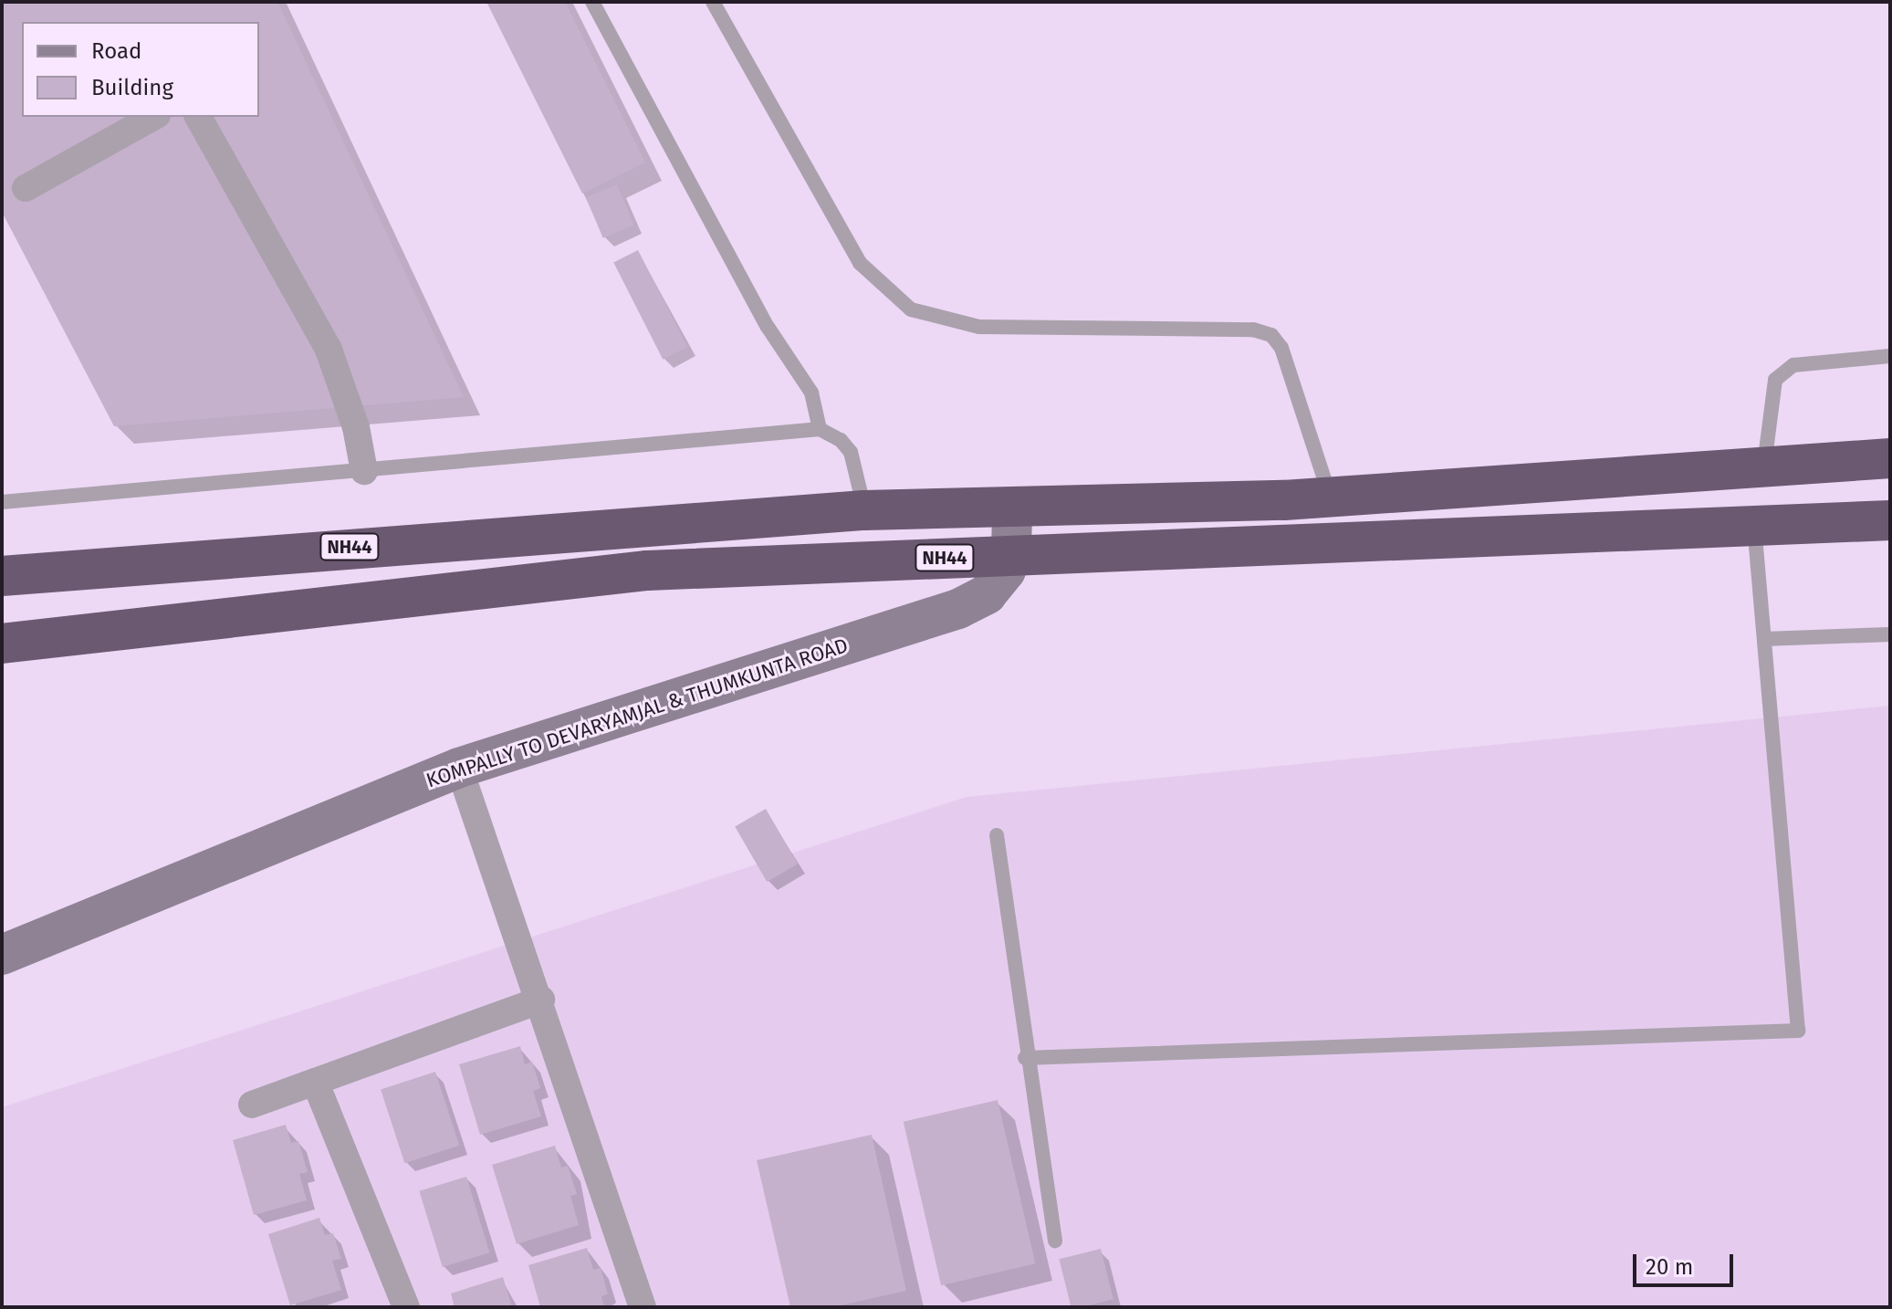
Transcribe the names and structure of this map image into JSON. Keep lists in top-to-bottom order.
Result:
{
  "streets": {
    "highway": ["NH44"],
    "main road": ["KOMPALLY TO DEVARYAMJAL & THUMKUNTA ROAD"]
  },
  "crossings": [
    ["NH44", "KOMPALLY TO DEVARYAMJAL & THUMKUNTA ROAD"]
  ],
  "legend": ["Road", "Building"],
  "scale_bar": "20 m"
}
